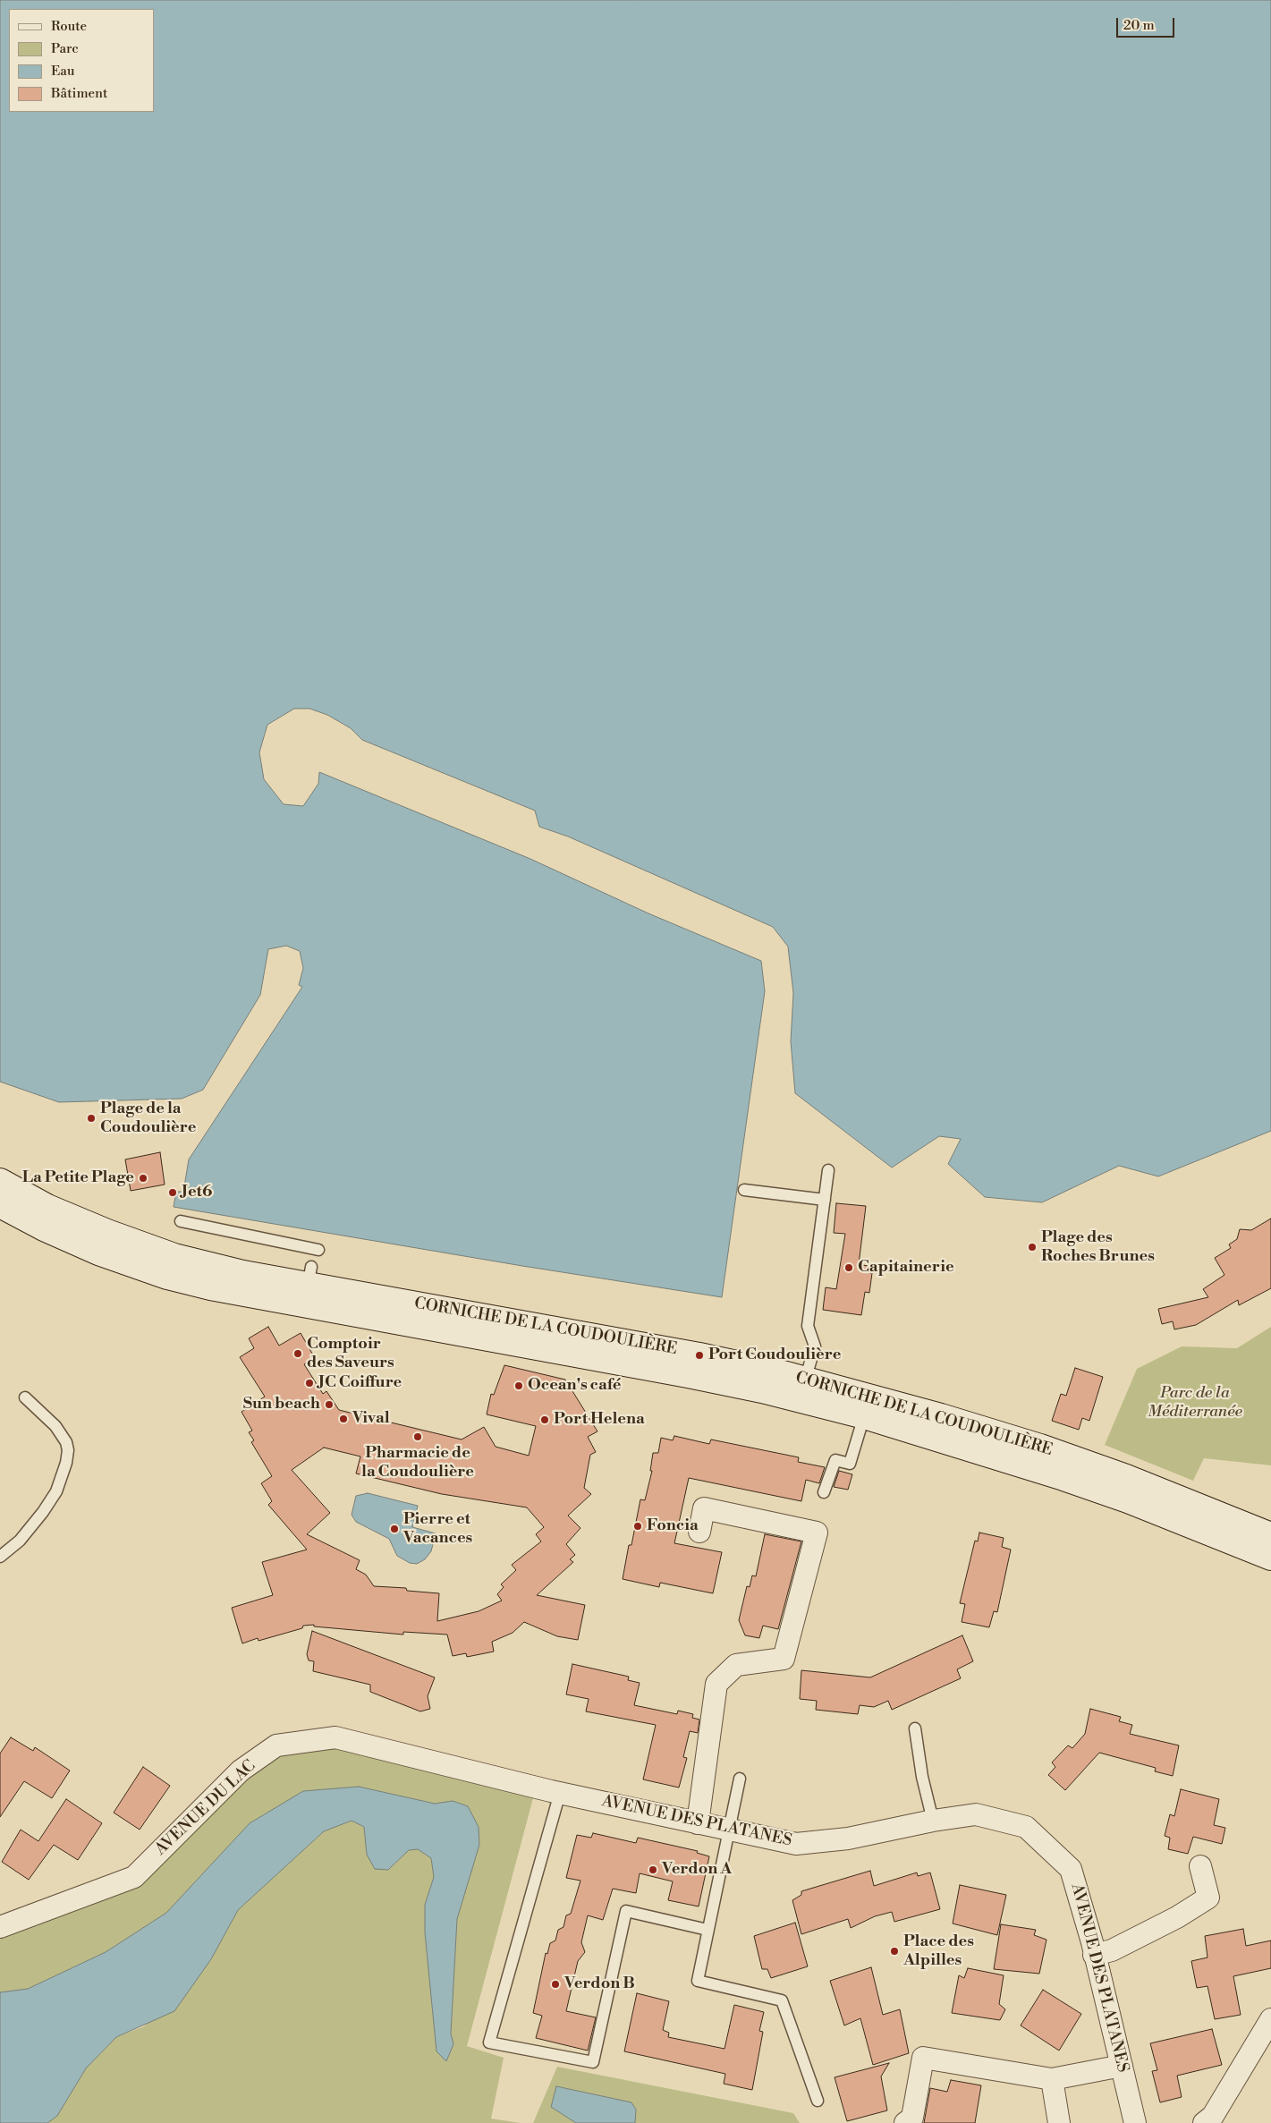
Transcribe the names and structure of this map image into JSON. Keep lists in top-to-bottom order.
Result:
{
  "streets": {
    "main road": ["CORNICHE DE LA COUDOULIÈRE"],
    "street": ["AVENUE DU LAC", "AVENUE DES PLATANES"]
  },
  "crossings": [
    ["AVENUE DU LAC", "AVENUE DES PLATANES"]
  ],
  "parks": ["Parc de la Méditerranée"],
  "places": [
    "Plage de la Coudoulière",
    "La Petite Plage",
    "Jet6",
    "Plage des Roches Brunes",
    "Capitainerie",
    "Comptoir des Saveurs",
    "Port Coudoulière",
    "JC Coiffure",
    "Ocean's café",
    "Sun beach",
    "Vival",
    "Port Helena",
    "Pharmacie de la Coudoulière",
    "Foncia",
    "Pierre et Vacances",
    "Verdon A",
    "Place des Alpilles",
    "Verdon B"
  ],
  "legend": [
    "Route",
    "Parc",
    "Eau",
    "Bâtiment"
  ],
  "scale_bar": "20 m"
}
